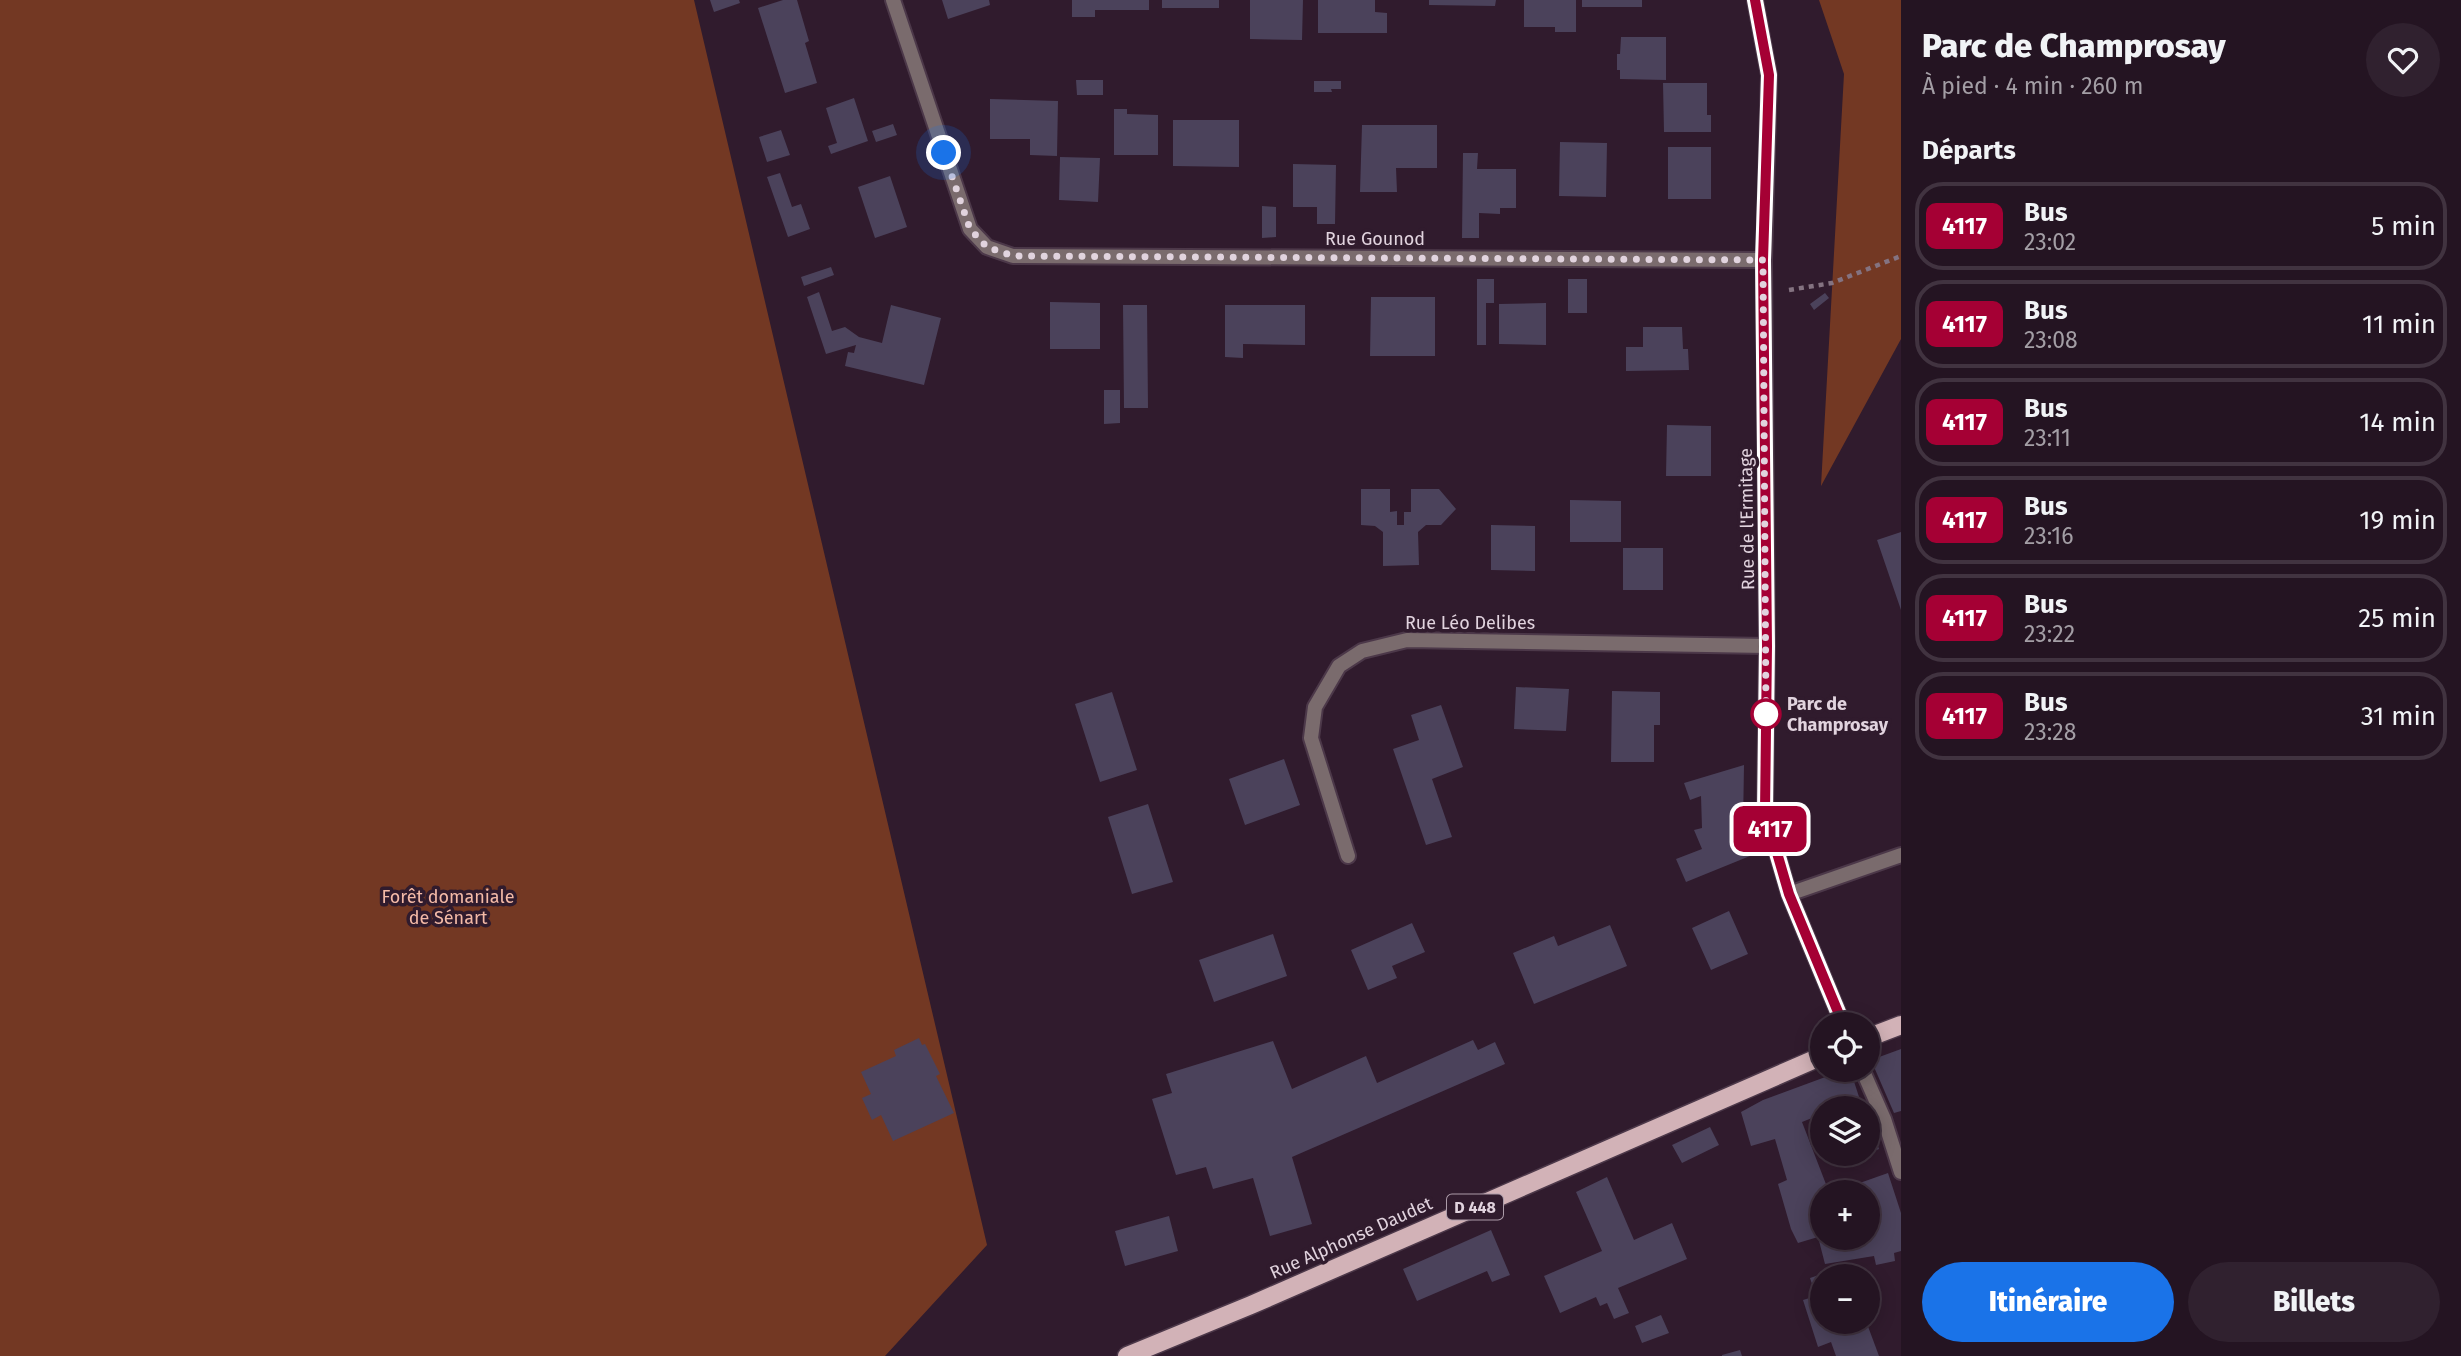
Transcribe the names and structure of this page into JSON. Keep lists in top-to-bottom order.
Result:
{
  "streets": {
    "main road": ["D 448", "Rue Alphonse Daudet"],
    "street": ["Rue Gounod", "Rue de l'Ermitage", "Rue Léo Delibes"]
  },
  "crossings": [
    ["Rue Gounod", "Rue de l'Ermitage"],
    ["Rue de l'Ermitage", "Rue Léo Delibes"]
  ],
  "parks": ["Forêt domaniale de Sénart"],
  "places": ["Parc de Champrosay"],
  "lines": ["bus line 4117"],
  "page": {
    "on_map": "4117",
    "heading": [
      ["Parc de Champrosay", "À pied · 4 min · 260 m"],
      "Départs"
    ],
    "list": [
      {
        "mark": "4117",
        "name": "Bus",
        "note": "23:02",
        "value": "5 min"
      },
      {
        "mark": "4117",
        "name": "Bus",
        "note": "23:08",
        "value": "11 min"
      },
      {
        "mark": "4117",
        "name": "Bus",
        "note": "23:11",
        "value": "14 min"
      },
      {
        "mark": "4117",
        "name": "Bus",
        "note": "23:16",
        "value": "19 min"
      },
      {
        "mark": "4117",
        "name": "Bus",
        "note": "23:22",
        "value": "25 min"
      },
      {
        "mark": "4117",
        "name": "Bus",
        "note": "23:28",
        "value": "31 min"
      }
    ],
    "map_buttons": ["+", "−"],
    "buttons": ["Itinéraire", "Billets"]
  }
}
